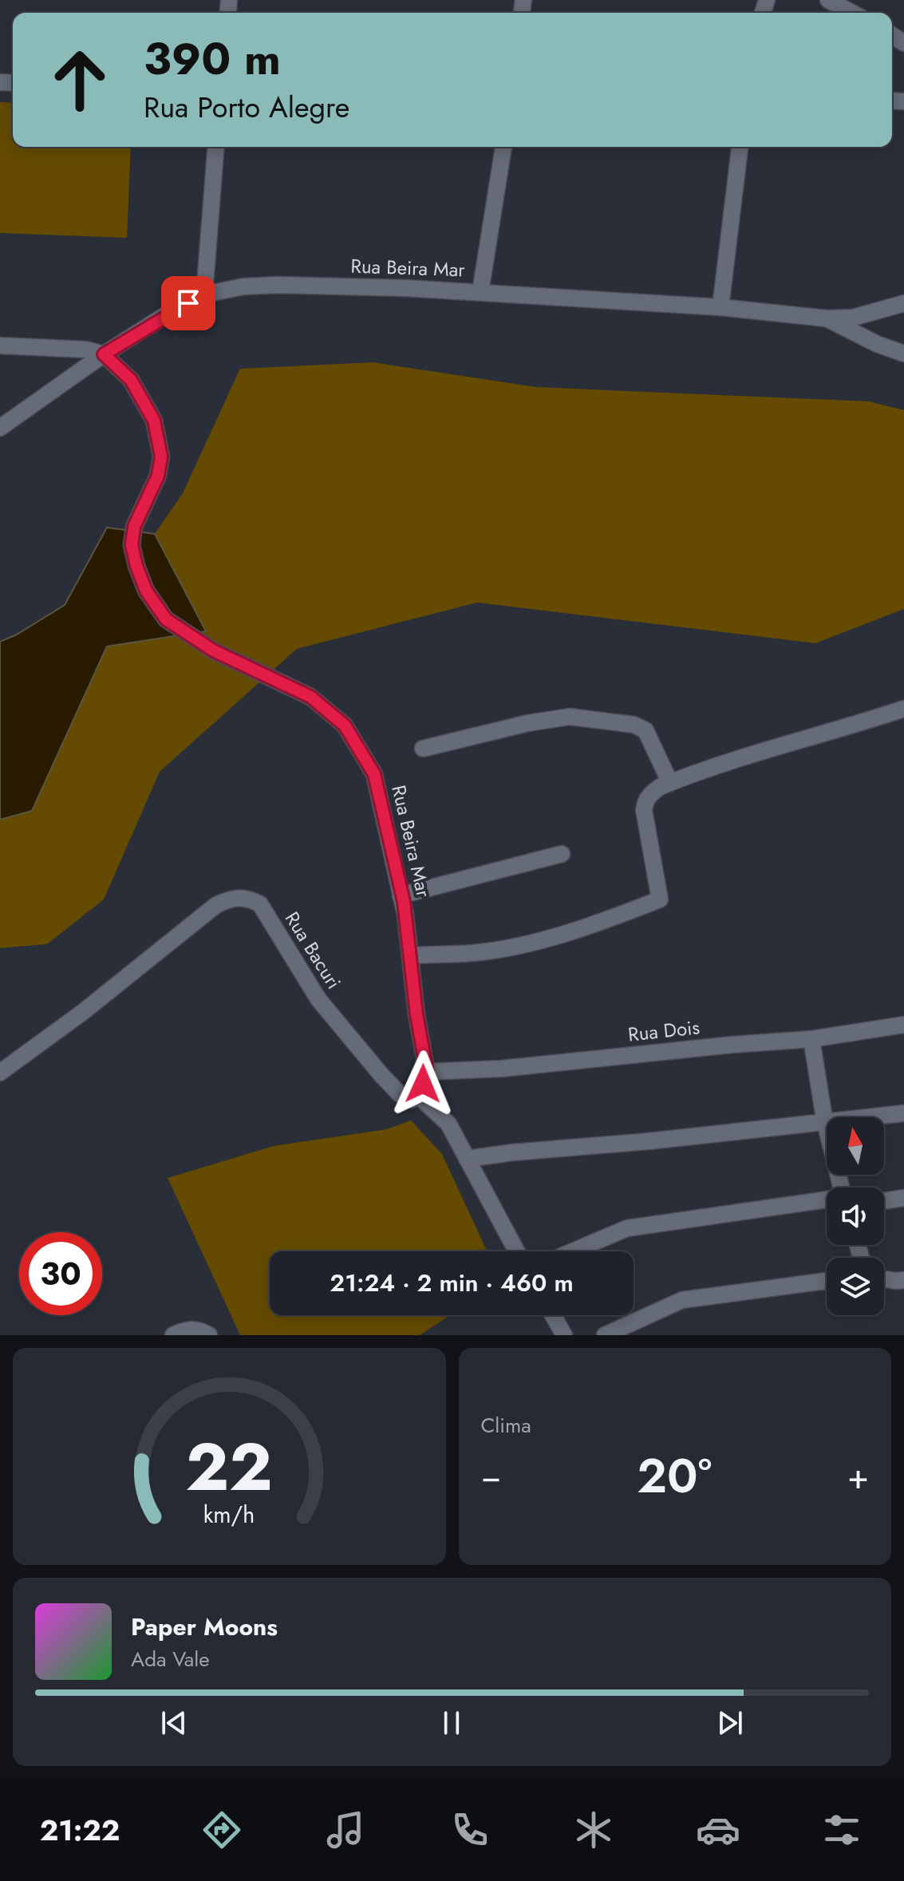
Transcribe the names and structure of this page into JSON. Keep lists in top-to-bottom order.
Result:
{
  "streets": {
    "street": ["Rua Beira Mar", "Rua Bacuri", "Rua Dois"]
  },
  "crossings": [
    ["Rua Beira Mar", "Rua Bacuri"],
    ["Rua Beira Mar", "Rua Dois"]
  ],
  "north": "top",
  "page": {
    "turn": ["390 m", "Rua Porto Alegre"],
    "limit": "30",
    "trip": "21:24 · 2 min · 460 m",
    "tile": "Clima",
    "heat": ["−", "20°", "+"],
    "song": ["Paper Moons", "Ada Vale"],
    "tabs": "21:22",
    "gauge": ["22", "km/h"]
  }
}
